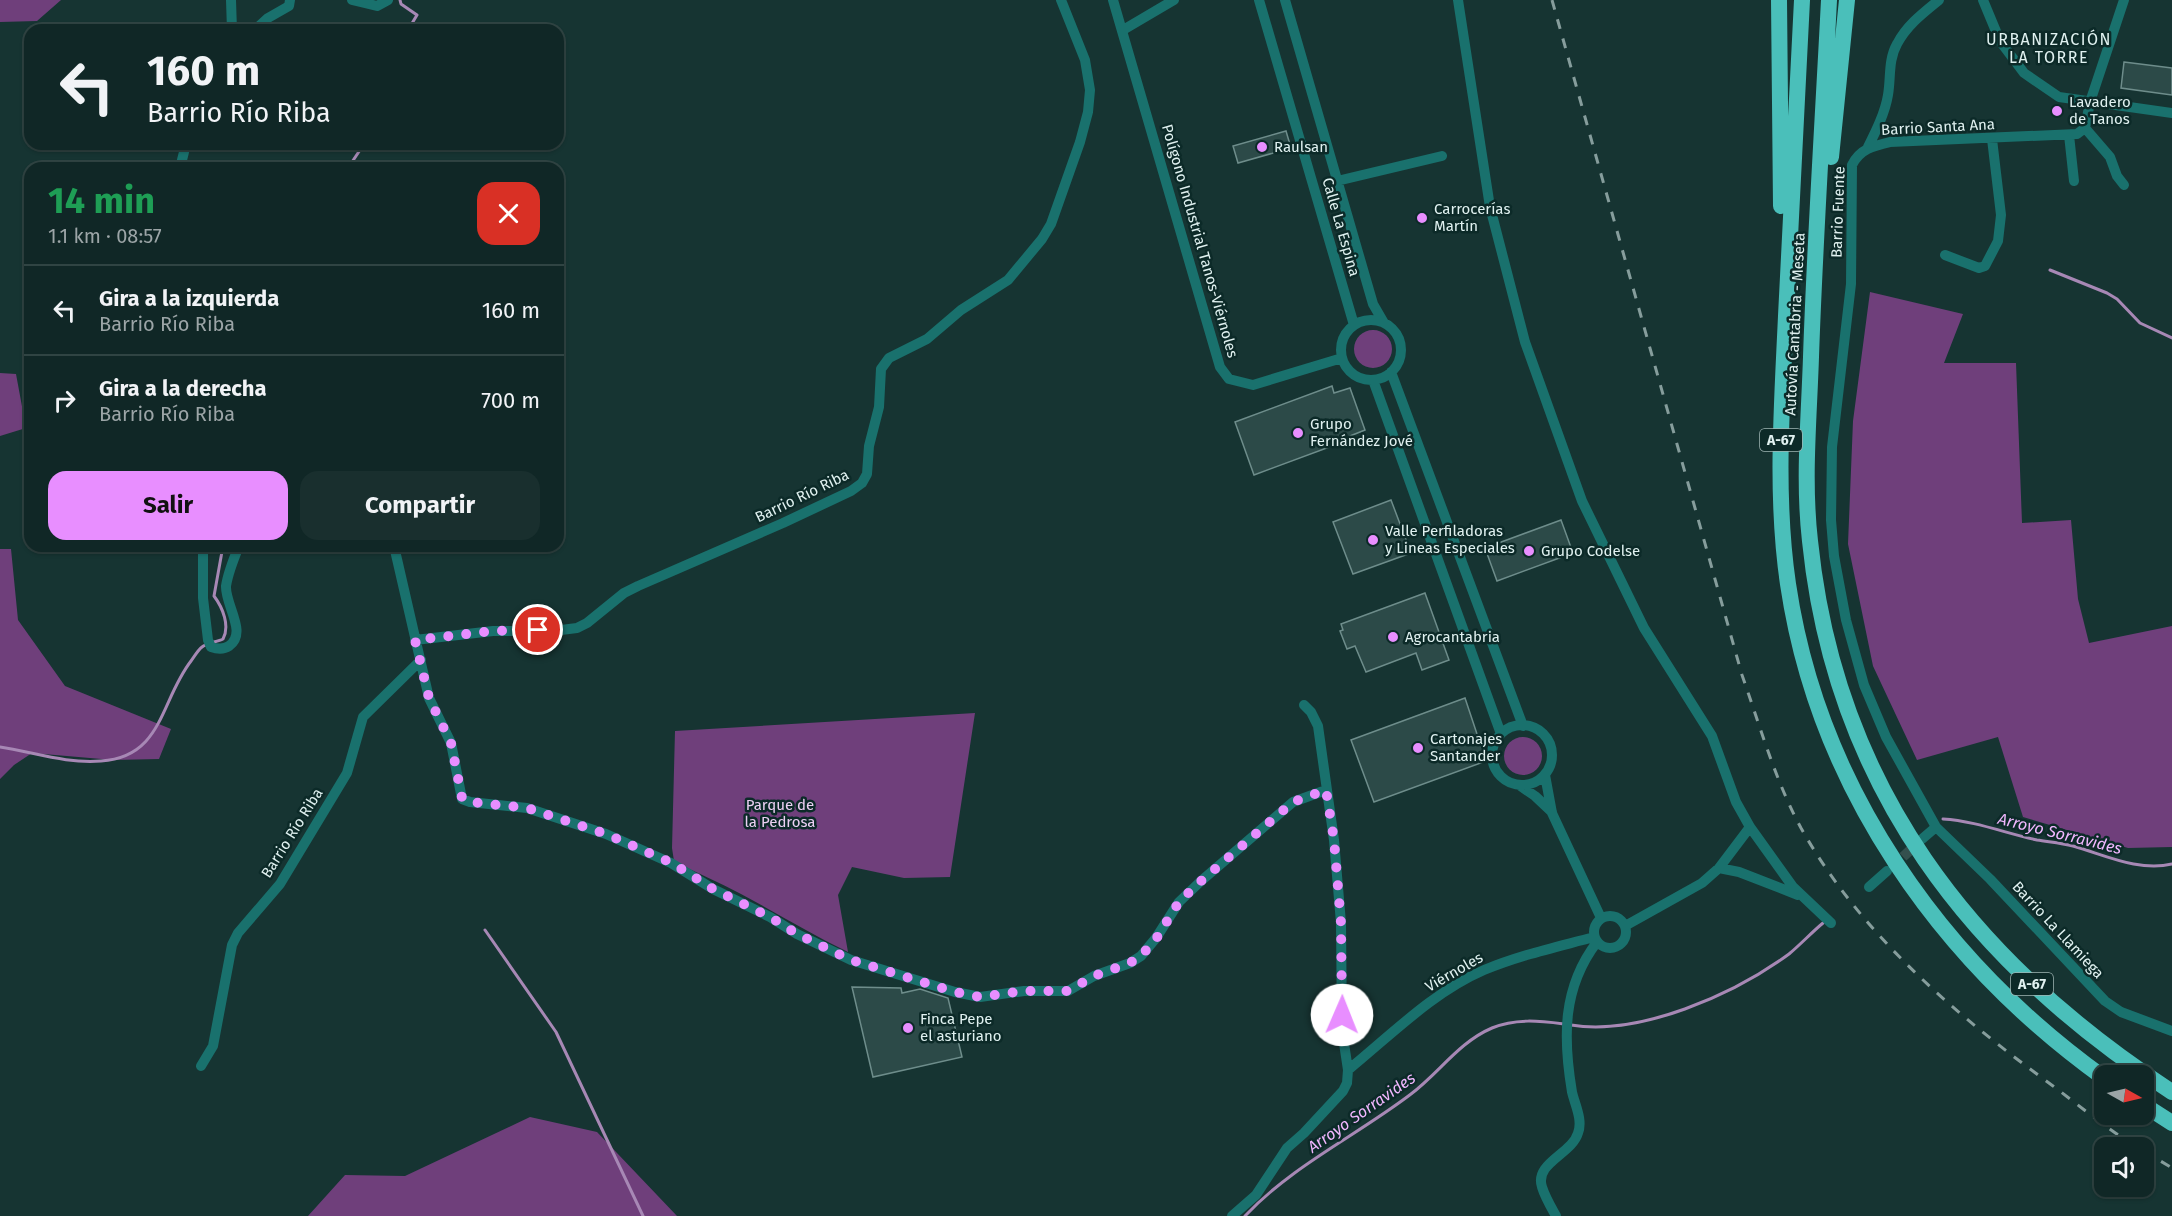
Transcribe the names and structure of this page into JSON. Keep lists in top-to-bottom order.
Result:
{
  "streets": {
    "highway": ["Autovía Cantabria - Meseta", "A-67"],
    "street": [
      "Barrio Santa Ana",
      "Barrio Fuente",
      "Calle La Espina",
      "Polígono Industrial Tanos-Viérnoles",
      "Barrio Río Riba",
      "Barrio La Llamiega",
      "Viérnoles"
    ]
  },
  "crossings": [
    ["Barrio Santa Ana", "Barrio Fuente"],
    ["Barrio Fuente", "Barrio La Llamiega"],
    ["Calle La Espina", "Polígono Industrial Tanos-Viérnoles"]
  ],
  "districts": ["URBANIZACIÓN LA TORRE"],
  "water": ["Arroyo Sorravides"],
  "parks": ["Parque de la Pedrosa"],
  "places": [
    "Lavadero de Tanos",
    "Raulsan",
    "Carrocerías Martín",
    "Grupo Fernández Jové",
    "Valle Perfiladoras y Lineas Especiales",
    "Grupo Codelse",
    "Agrocantabria",
    "Cartonajes Santander",
    "Finca Pepe el asturiano"
  ],
  "north": "right",
  "page": {
    "turn": ["160 m", "Barrio Río Riba"],
    "heading": ["14 min", "1.1 km · 08:57"],
    "list": [
      {
        "name": "Gira a la izquierda",
        "note": "Barrio Río Riba",
        "value": "160 m"
      },
      {
        "name": "Gira a la derecha",
        "note": "Barrio Río Riba",
        "value": "700 m"
      }
    ],
    "buttons": ["Salir", "Compartir"]
  }
}
